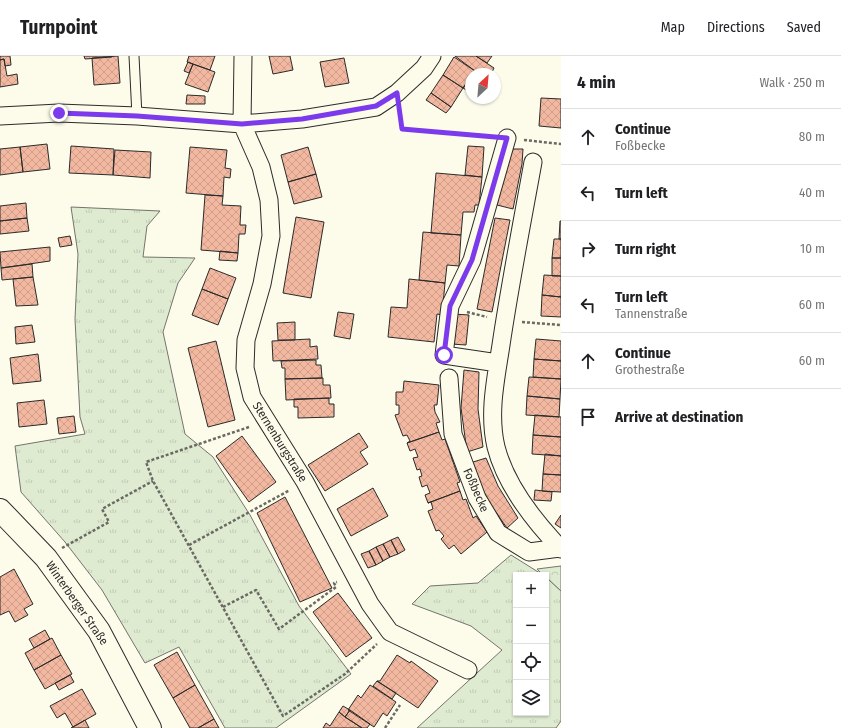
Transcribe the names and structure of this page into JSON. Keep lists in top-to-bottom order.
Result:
{
  "streets": {
    "main road": ["Winterberger Straße"],
    "street": ["Sternenburgstraße", "Foßbecke"]
  },
  "north": "top right",
  "page": {
    "header": "Turnpoint",
    "nav": ["Map", "Directions", "Saved"],
    "heading": ["4 min", "Walk · 250 m"],
    "list": [
      ["Continue", "Foßbecke", "80 m"],
      ["Turn left", "40 m"],
      ["Turn right", "10 m"],
      ["Turn left", "Tannenstraße", "60 m"],
      ["Continue", "Grothestraße", "60 m"],
      "Arrive at destination"
    ],
    "map_buttons": ["+", "−"]
  }
}
